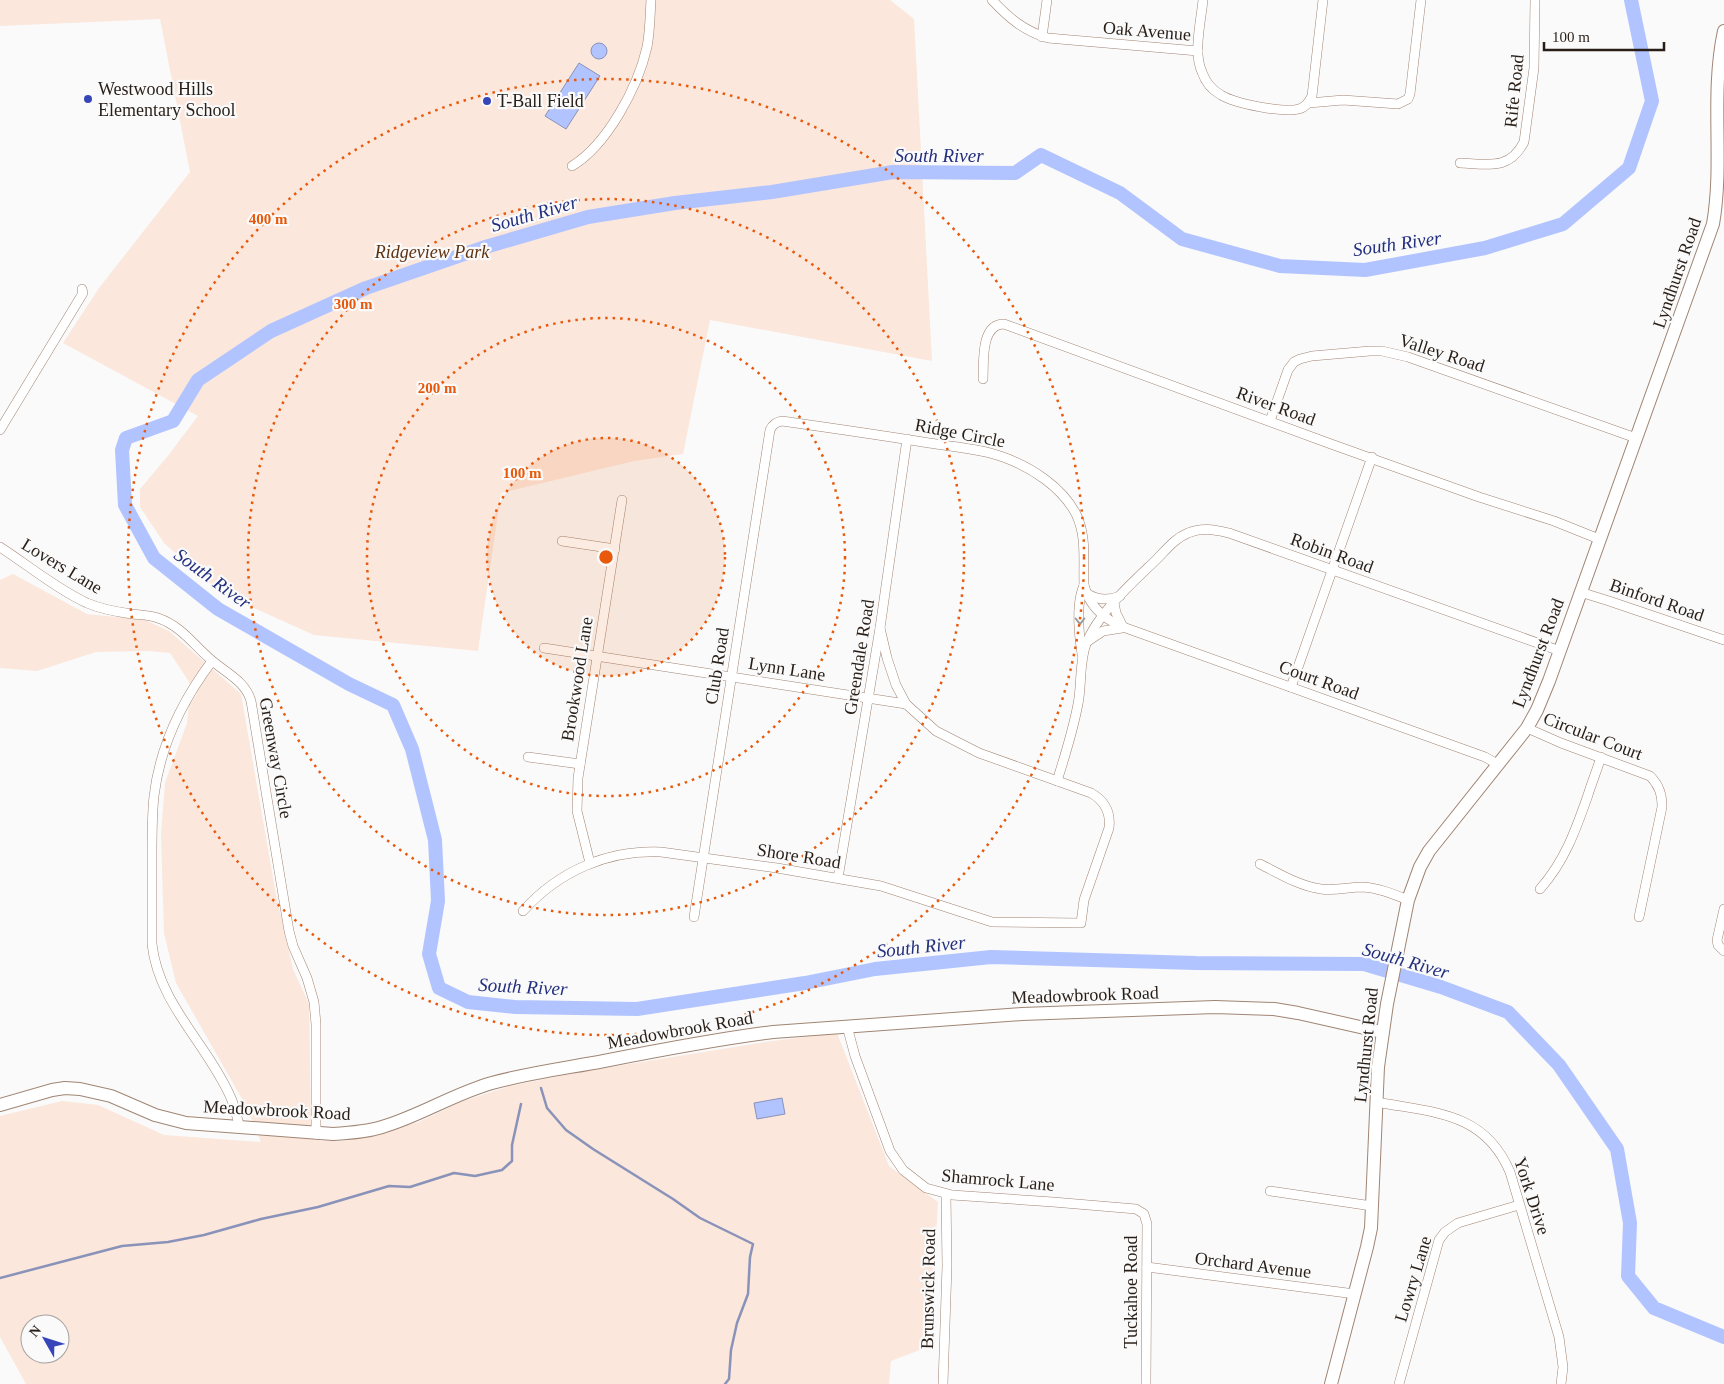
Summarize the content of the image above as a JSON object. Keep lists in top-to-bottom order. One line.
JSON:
{"streets":{"main road":["Lyndhurst Road","Meadowbrook Road"],"street":["Oak Avenue","Rife Road","Valley Road","River Road","Ridge Circle","Robin Road","Lovers Lane","Binford Road","Greendale Road","Club Road","Lynn Lane","Brookwood Lane","Court Road","Circular Court","Greenway Circle","Shore Road","Shamrock Lane","York Drive","Orchard Avenue","Lowry Lane","Brunswick Road","Tuckahoe Road"]},"crossings":[["Lyndhurst Road","Valley Road"],["Lyndhurst Road","River Road"],["Lyndhurst Road","Robin Road"],["Lyndhurst Road","Binford Road"],["Lyndhurst Road","Court Road"],["Lyndhurst Road","Circular Court"],["Lyndhurst Road","Meadowbrook Road"],["Lyndhurst Road","York Drive"],["Lyndhurst Road","Orchard Avenue"],["Valley Road","River Road"],["Ridge Circle","Robin Road"],["Ridge Circle","Greendale Road"],["Ridge Circle","Club Road"],["Ridge Circle","Court Road"],["Ridge Circle","Shore Road"],["Robin Road","Court Road"],["Lovers Lane","Greenway Circle"],["Greendale Road","Lynn Lane"],["Greendale Road","Shore Road"],["Club Road","Lynn Lane"],["Club Road","Shore Road"],["Lynn Lane","Brookwood Lane"],["Brookwood Lane","Shore Road"],["Greenway Circle","Meadowbrook Road"],["Meadowbrook Road","Shamrock Lane"],["Shamrock Lane","Brunswick Road"],["Shamrock Lane","Tuckahoe Road"],["York Drive","Lowry Lane"],["Orchard Avenue","Tuckahoe Road"]],"water":["South River"],"parks":["Ridgeview Park"],"places":["Westwood Hills Elementary School","T-Ball Field"],"scale_bar":"100 m","north":"top left","rings":["400 m","300 m","200 m","100 m"]}
